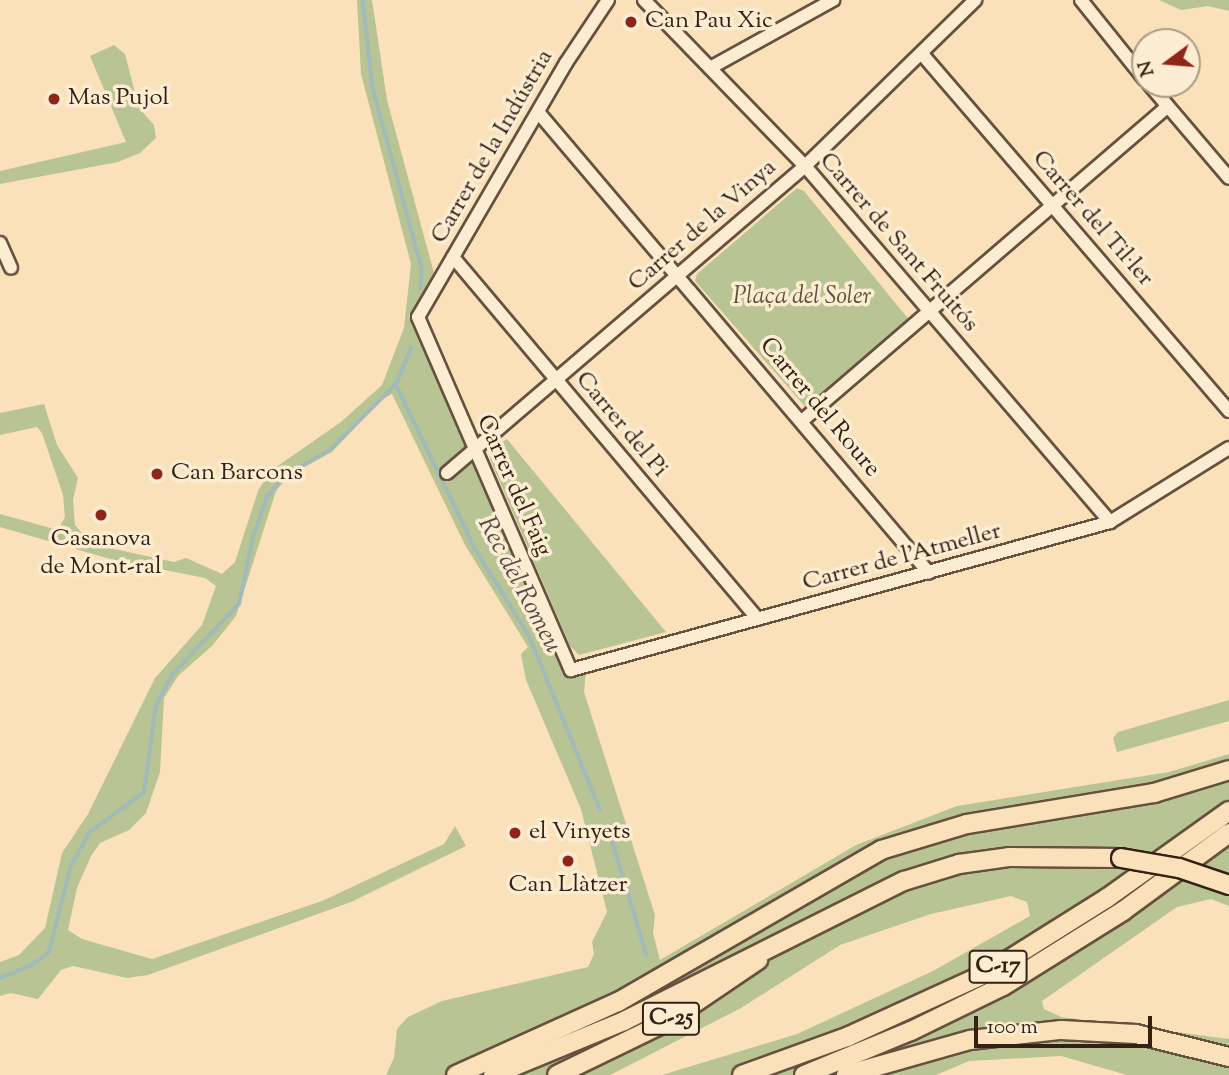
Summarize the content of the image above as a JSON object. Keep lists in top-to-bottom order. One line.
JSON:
{"streets":{"highway":["C-17","C-25"],"street":["Carrer de la Indústria","Carrer del Til·ler","Carrer de la Vinya","Carrer de Sant Fruitós","Carrer del Roure","Carrer del Pi","Carrer del Faig","Carrer de l'Atmeller"]},"crossings":[["Carrer de la Indústria","Carrer del Roure"],["Carrer de la Indústria","Carrer del Pi"],["Carrer de la Indústria","Carrer del Faig"],["Carrer del Til·ler","Carrer de la Vinya"],["Carrer de la Vinya","Carrer de Sant Fruitós"],["Carrer de la Vinya","Carrer del Roure"],["Carrer de la Vinya","Carrer del Pi"],["Carrer de la Vinya","Carrer del Faig"],["Carrer de Sant Fruitós","Carrer de l'Atmeller"],["Carrer del Roure","Carrer de l'Atmeller"],["Carrer del Pi","Carrer de l'Atmeller"],["Carrer del Faig","Carrer de l'Atmeller"]],"water":["Rec del Romeu"],"parks":["Plaça del Soler"],"places":["Can Pau Xic","Mas Pujol","Can Barcons","Casanova de Mont-ral","el Vinyets","Can Llàtzer"],"scale_bar":"100 m","north":"left"}
